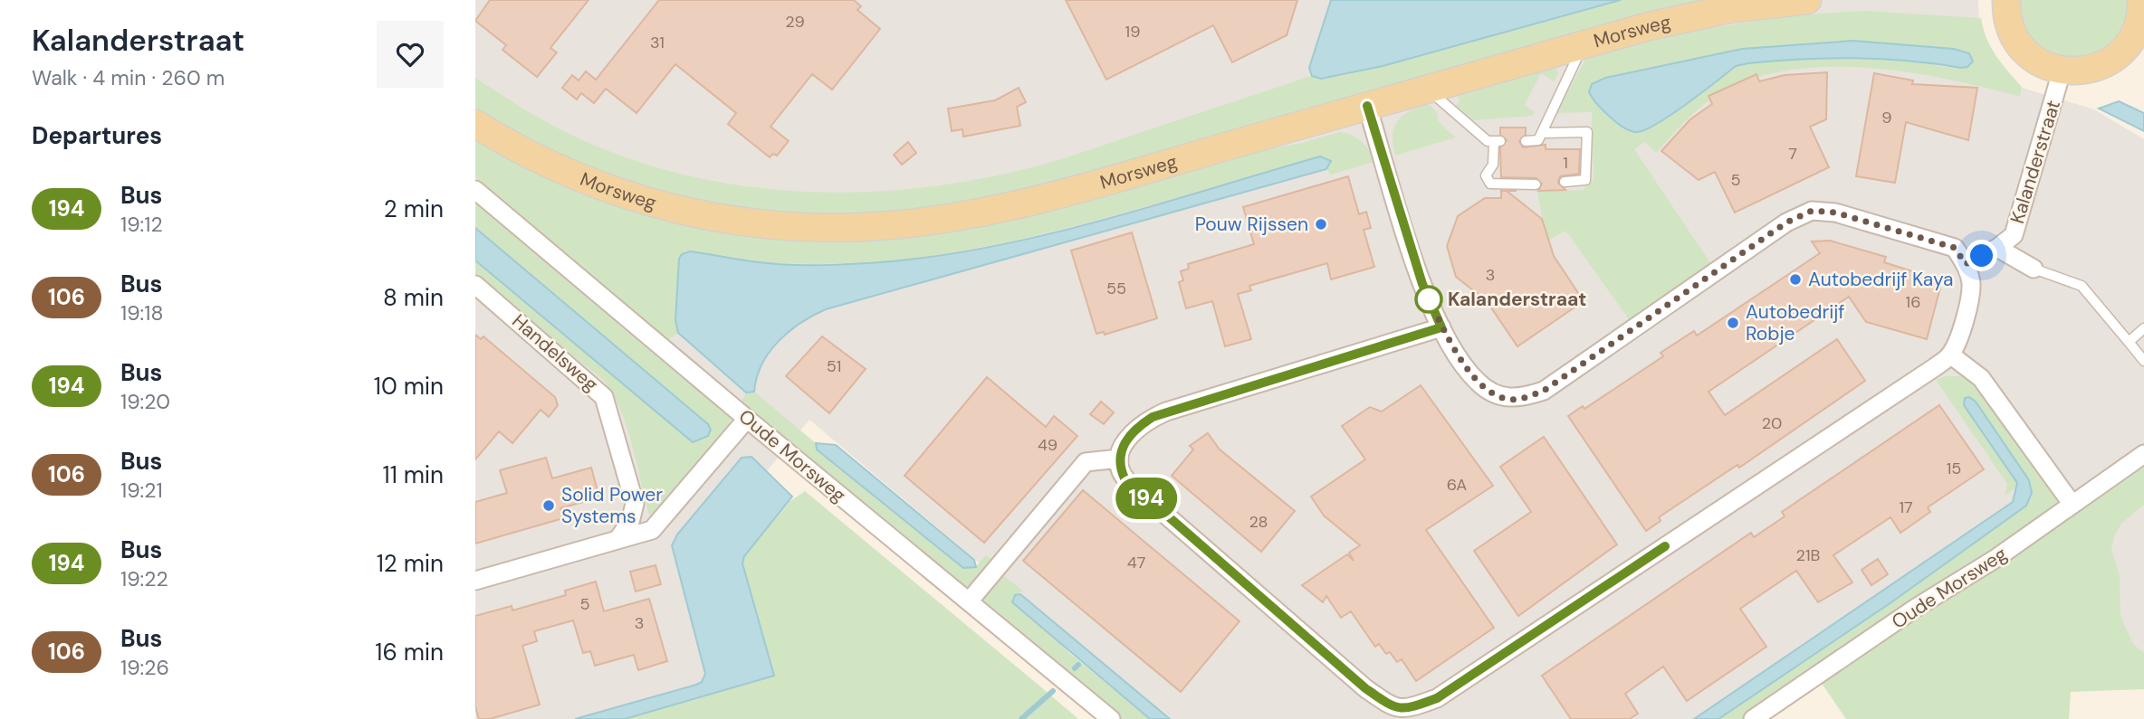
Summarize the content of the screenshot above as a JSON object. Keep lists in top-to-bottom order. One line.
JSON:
{"streets":{"main road":["Morsweg"],"street":["Kalanderstraat","Handelsweg","Oude Morsweg"]},"places":["Pouw Rijssen","Autobedrijf Kaya","Kalanderstraat","Autobedrijf Robje","Solid Power Systems"],"lines":["bus line 194"],"house_numbers":["29","19","31","9","7","1","5","3","55","16","51","20","49","15","6A","17","28","21B","47","5","3"],"page":{"heading":[["Kalanderstraat","Walk · 4 min · 260 m"],"Departures"],"on_map":"194","list":[{"mark":"194","name":"Bus","note":"19:12","value":"2 min"},{"mark":"106","name":"Bus","note":"19:18","value":"8 min"},{"mark":"194","name":"Bus","note":"19:20","value":"10 min"},{"mark":"106","name":"Bus","note":"19:21","value":"11 min"},{"mark":"194","name":"Bus","note":"19:22","value":"12 min"},{"mark":"106","name":"Bus","note":"19:26","value":"16 min"}]}}
